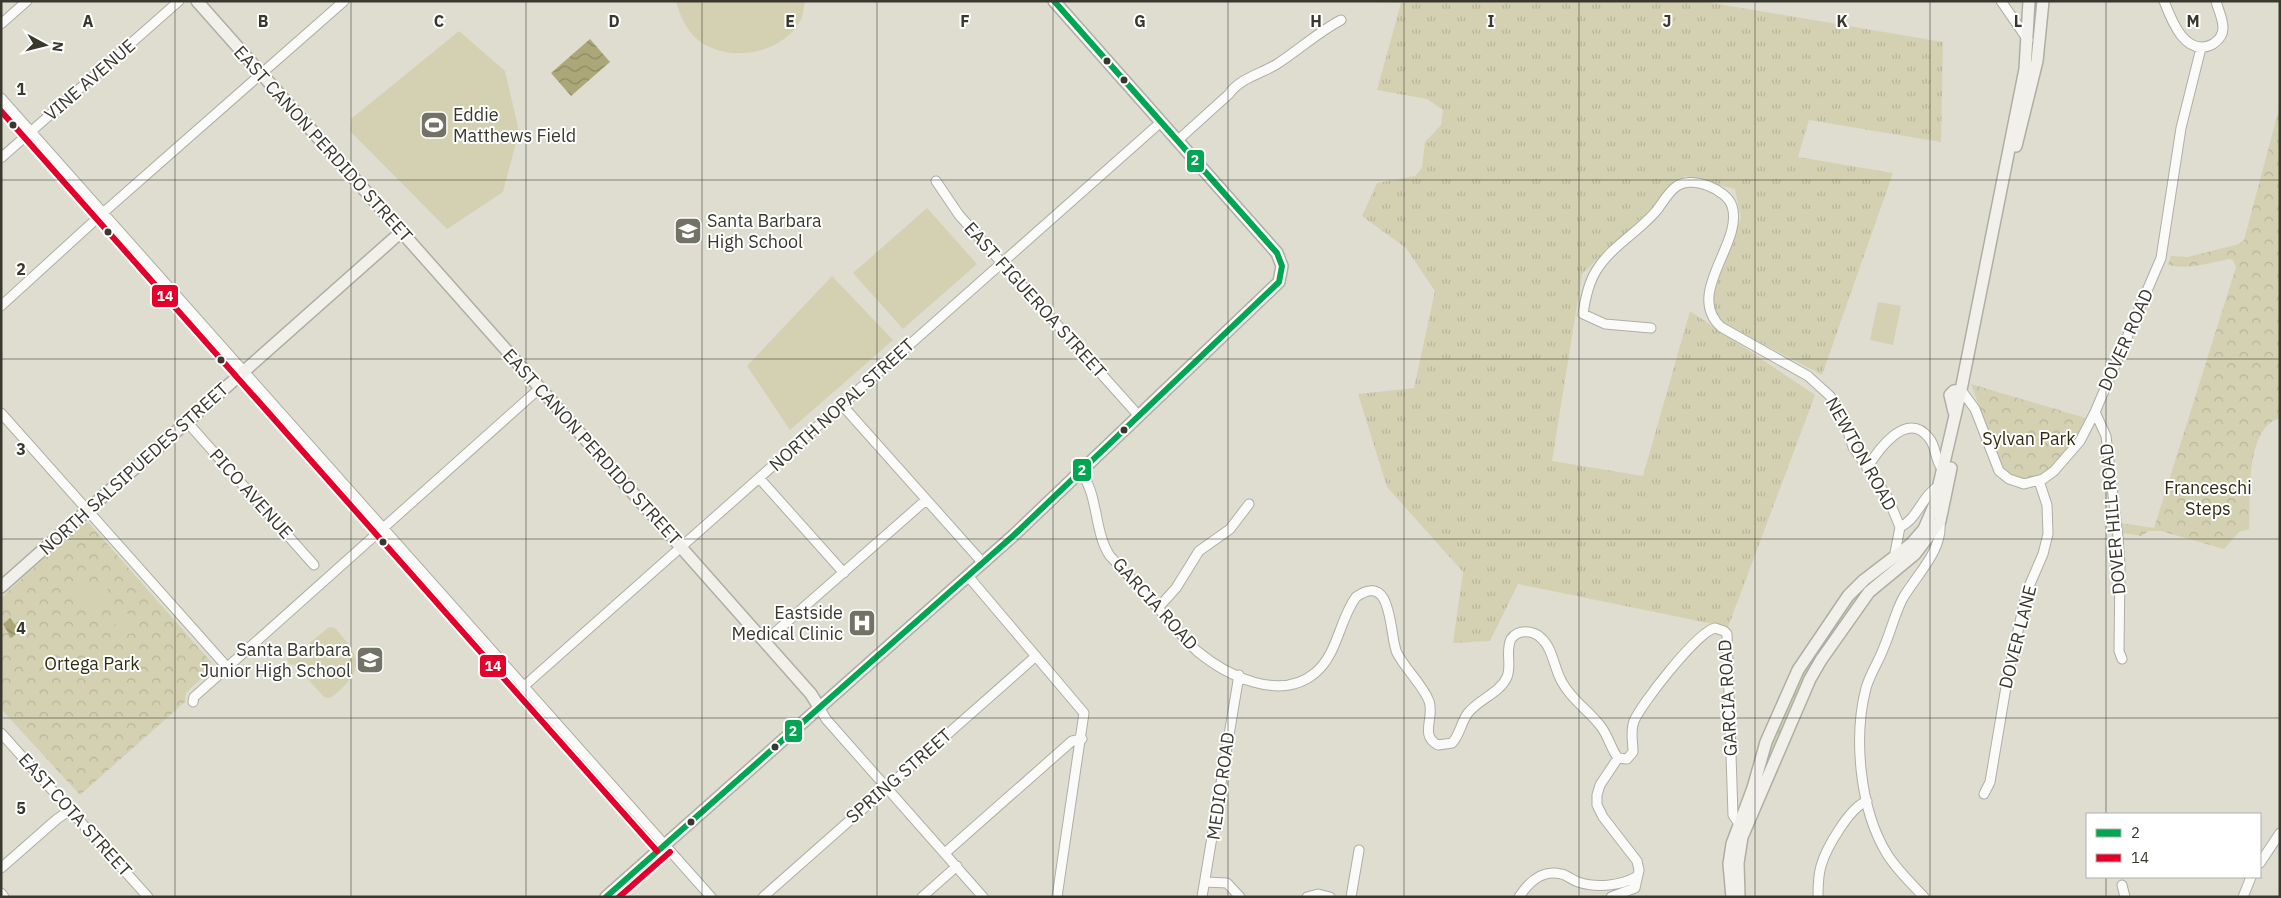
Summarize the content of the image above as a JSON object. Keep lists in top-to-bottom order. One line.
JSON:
{"streets":{"street":["VINE AVENUE","EAST CANON PERDIDO STREET","EAST FIGUEROA STREET","DOVER ROAD","NORTH NOPAL STREET","NEWTON ROAD","NORTH SALSIPUEDES STREET","PICO AVENUE","DOVER HILL ROAD","GARCIA ROAD","DOVER LANE","SPRING STREET","MEDIO ROAD","EAST COTA STREET"]},"crossings":[["EAST CANON PERDIDO STREET","NORTH NOPAL STREET"],["EAST CANON PERDIDO STREET","NORTH SALSIPUEDES STREET"],["EAST CANON PERDIDO STREET","SPRING STREET"],["EAST FIGUEROA STREET","NORTH NOPAL STREET"],["DOVER ROAD","DOVER HILL ROAD"],["DOVER ROAD","DOVER LANE"],["NORTH SALSIPUEDES STREET","PICO AVENUE"],["GARCIA ROAD","MEDIO ROAD"]],"parks":["Sylvan Park","Franceschi Steps","Ortega Park"],"places":{"sports":["Eddie Matthews Field"],"school or university":["Santa Barbara High School","Santa Barbara Junior High School"],"hospital":["Eastside Medical Clinic"]},"lines":["transit line 2","transit line 14"],"legend":["2","14"],"north":"right","grid":{"columns":["A","B","C","D","E","F","G","H","I","J","K","L","M"],"rows":["1","2","3","4","5"]}}
